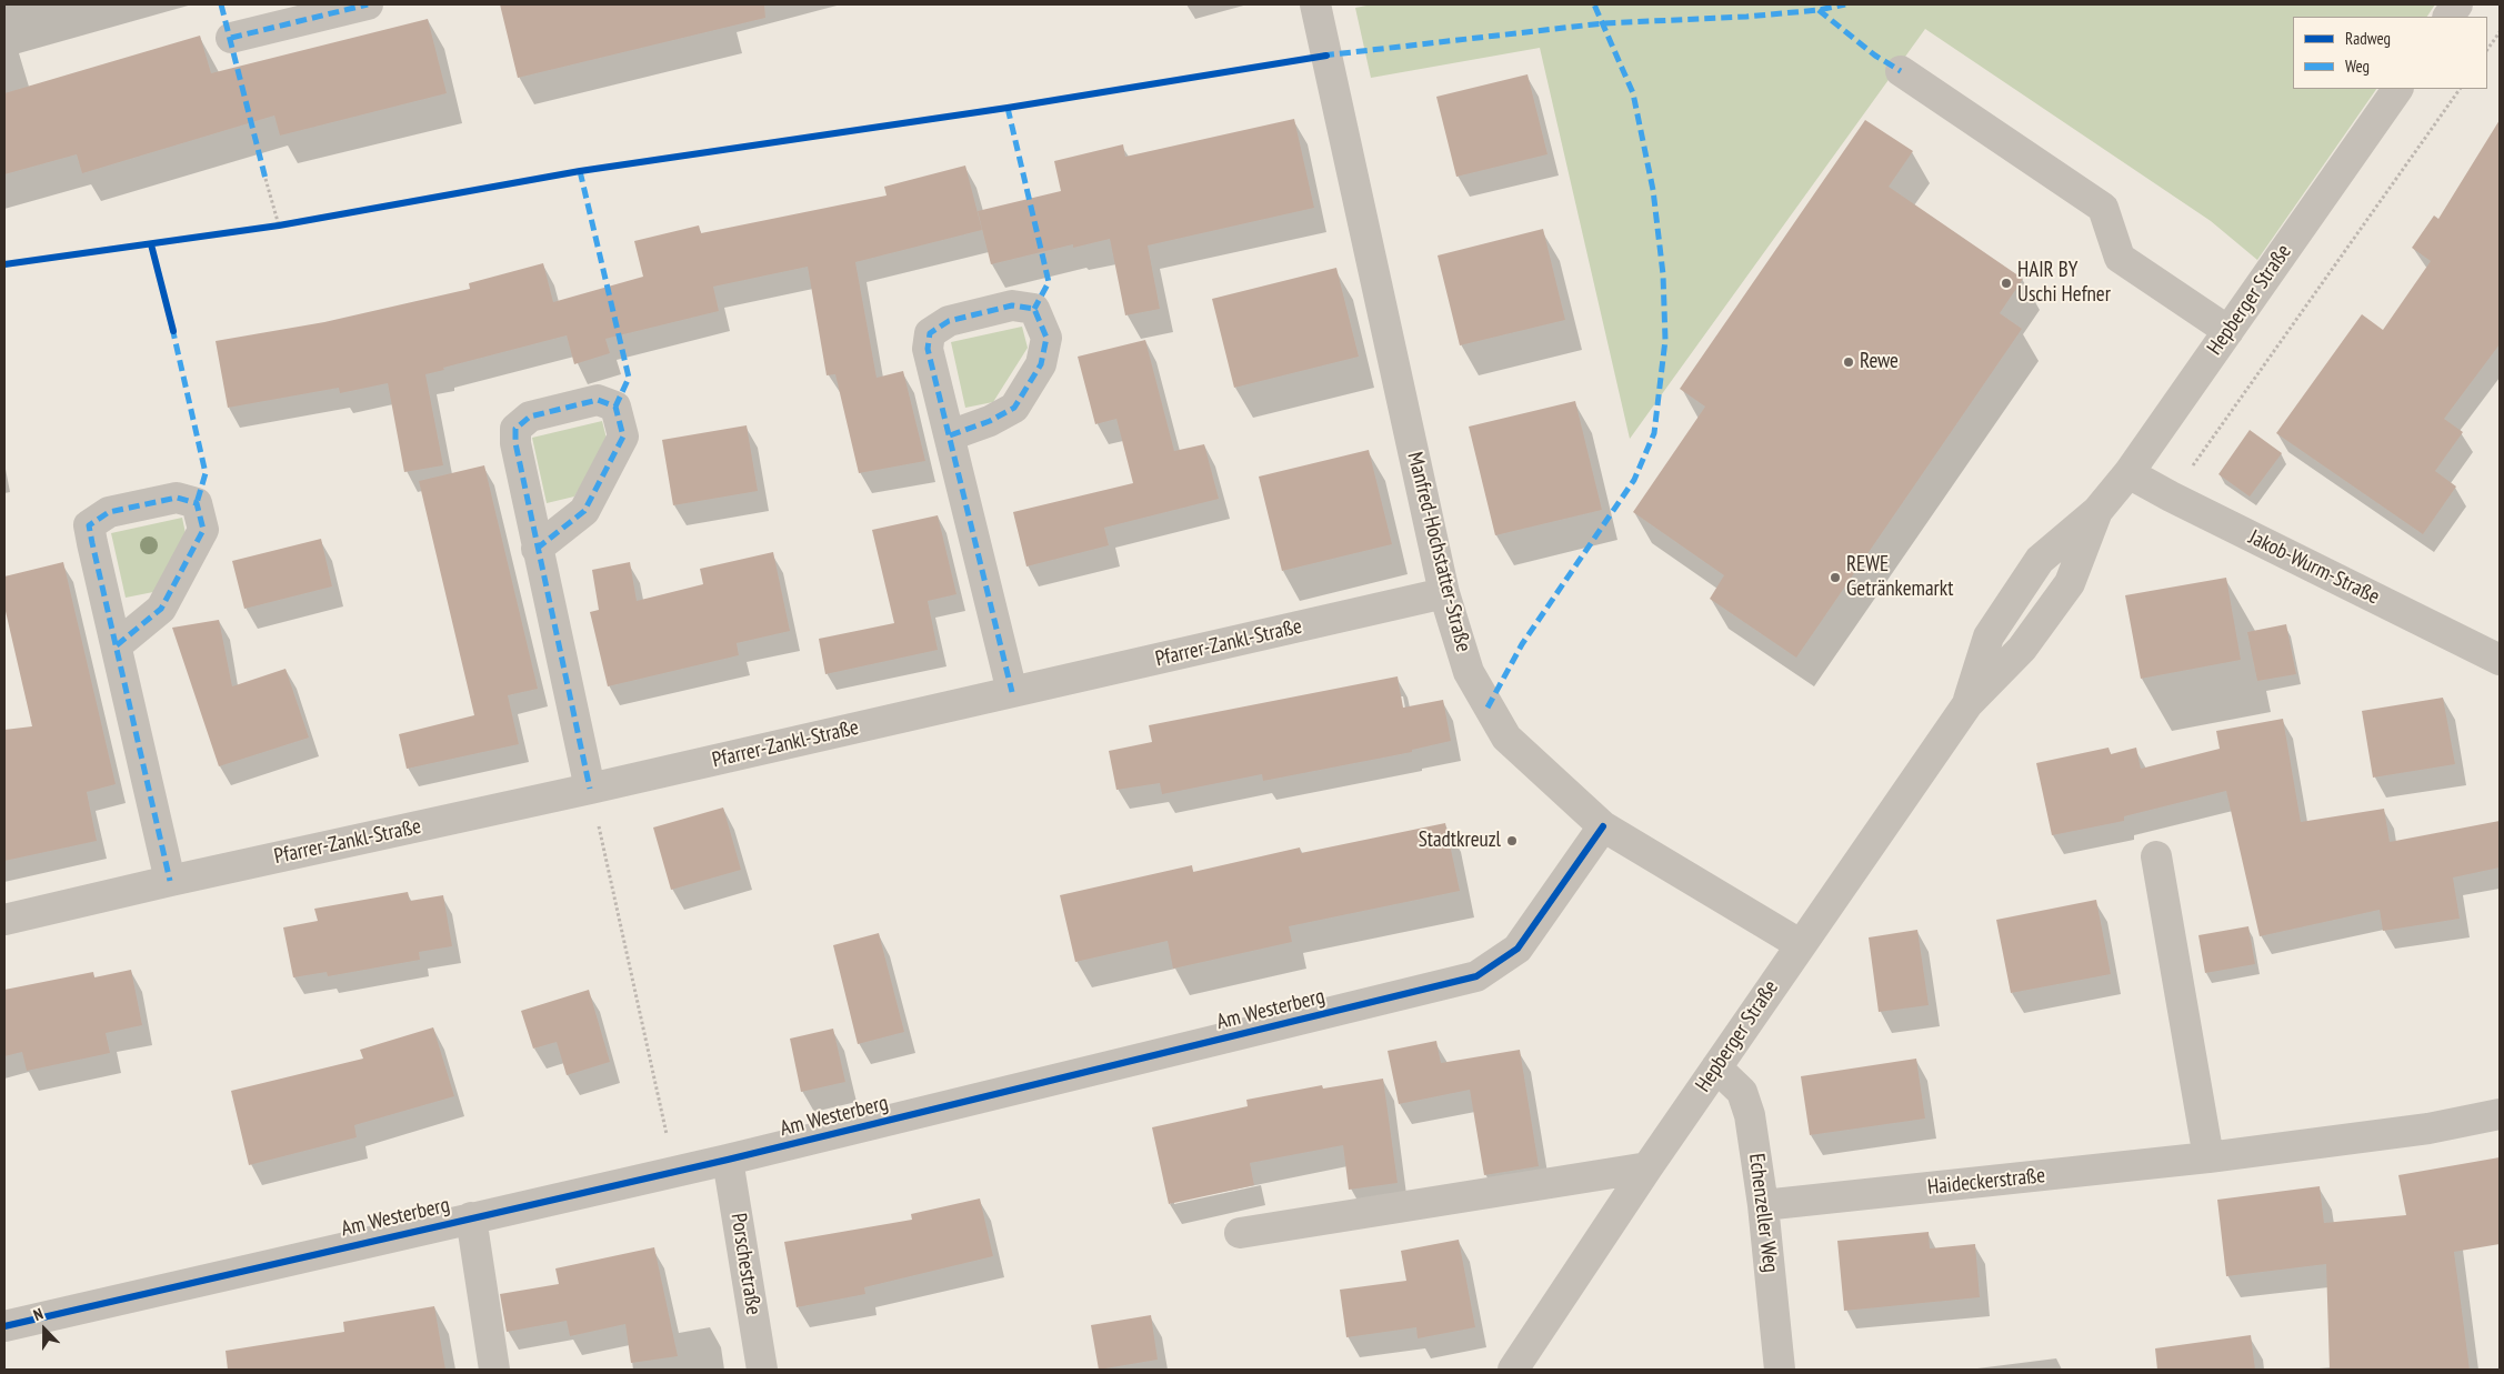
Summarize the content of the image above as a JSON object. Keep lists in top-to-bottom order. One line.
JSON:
{"streets":{"street":["Hepberger Straße","Manfred-Hochstatter-Straße","Jakob-Wurm-Straße","Pfarrer-Zankl-Straße","Am Westerberg","Haideckerstraße","Echenzeller Weg","Porschestraße"]},"crossings":[["Hepberger Straße","Manfred-Hochstatter-Straße"],["Hepberger Straße","Jakob-Wurm-Straße"],["Hepberger Straße","Echenzeller Weg"],["Manfred-Hochstatter-Straße","Pfarrer-Zankl-Straße"],["Manfred-Hochstatter-Straße","Am Westerberg"],["Am Westerberg","Porschestraße"],["Haideckerstraße","Echenzeller Weg"]],"places":["HAIR BY Uschi Hefner","Rewe","REWE Getränkemarkt","Stadtkreuzl"],"legend":["Radweg","Weg"],"north":"top"}
